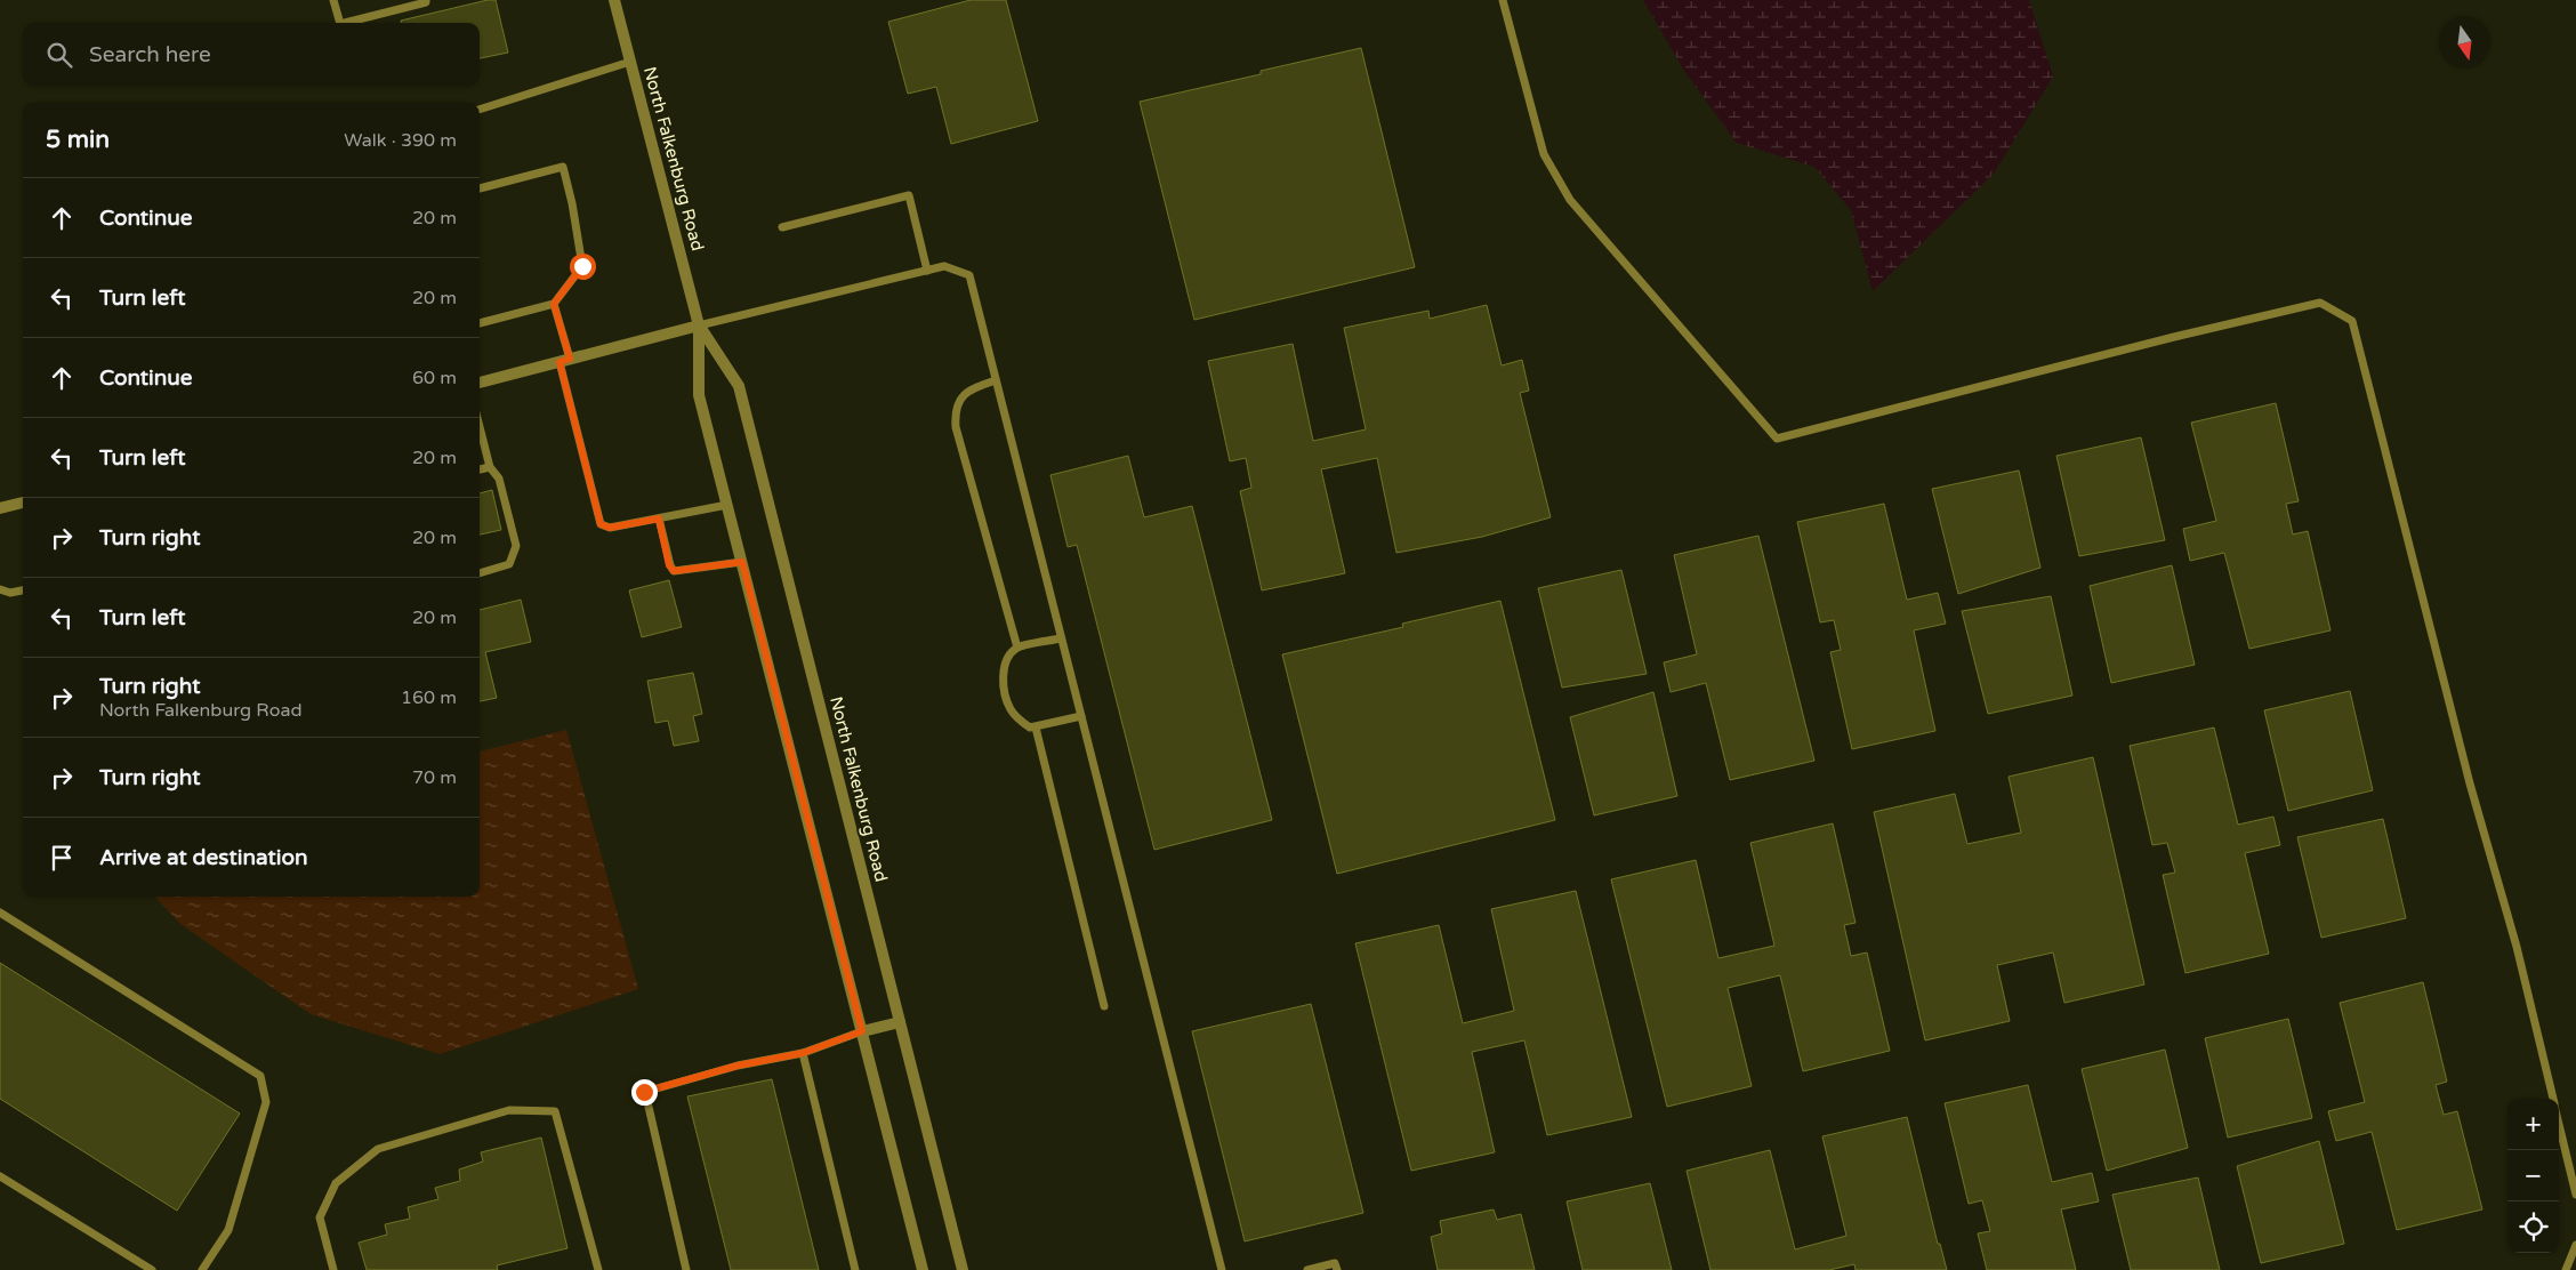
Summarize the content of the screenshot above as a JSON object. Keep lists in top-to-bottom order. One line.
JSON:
{"streets":{"street":["North Falkenburg Road"]},"north":"bottom","page":{"search":"Search here","heading":["5 min","Walk · 390 m"],"list":[["Continue","20 m"],["Turn left","20 m"],["Continue","60 m"],["Turn left","20 m"],["Turn right","20 m"],["Turn left","20 m"],["Turn right","North Falkenburg Road","160 m"],["Turn right","70 m"],"Arrive at destination"],"map_buttons":["+","−"]}}
